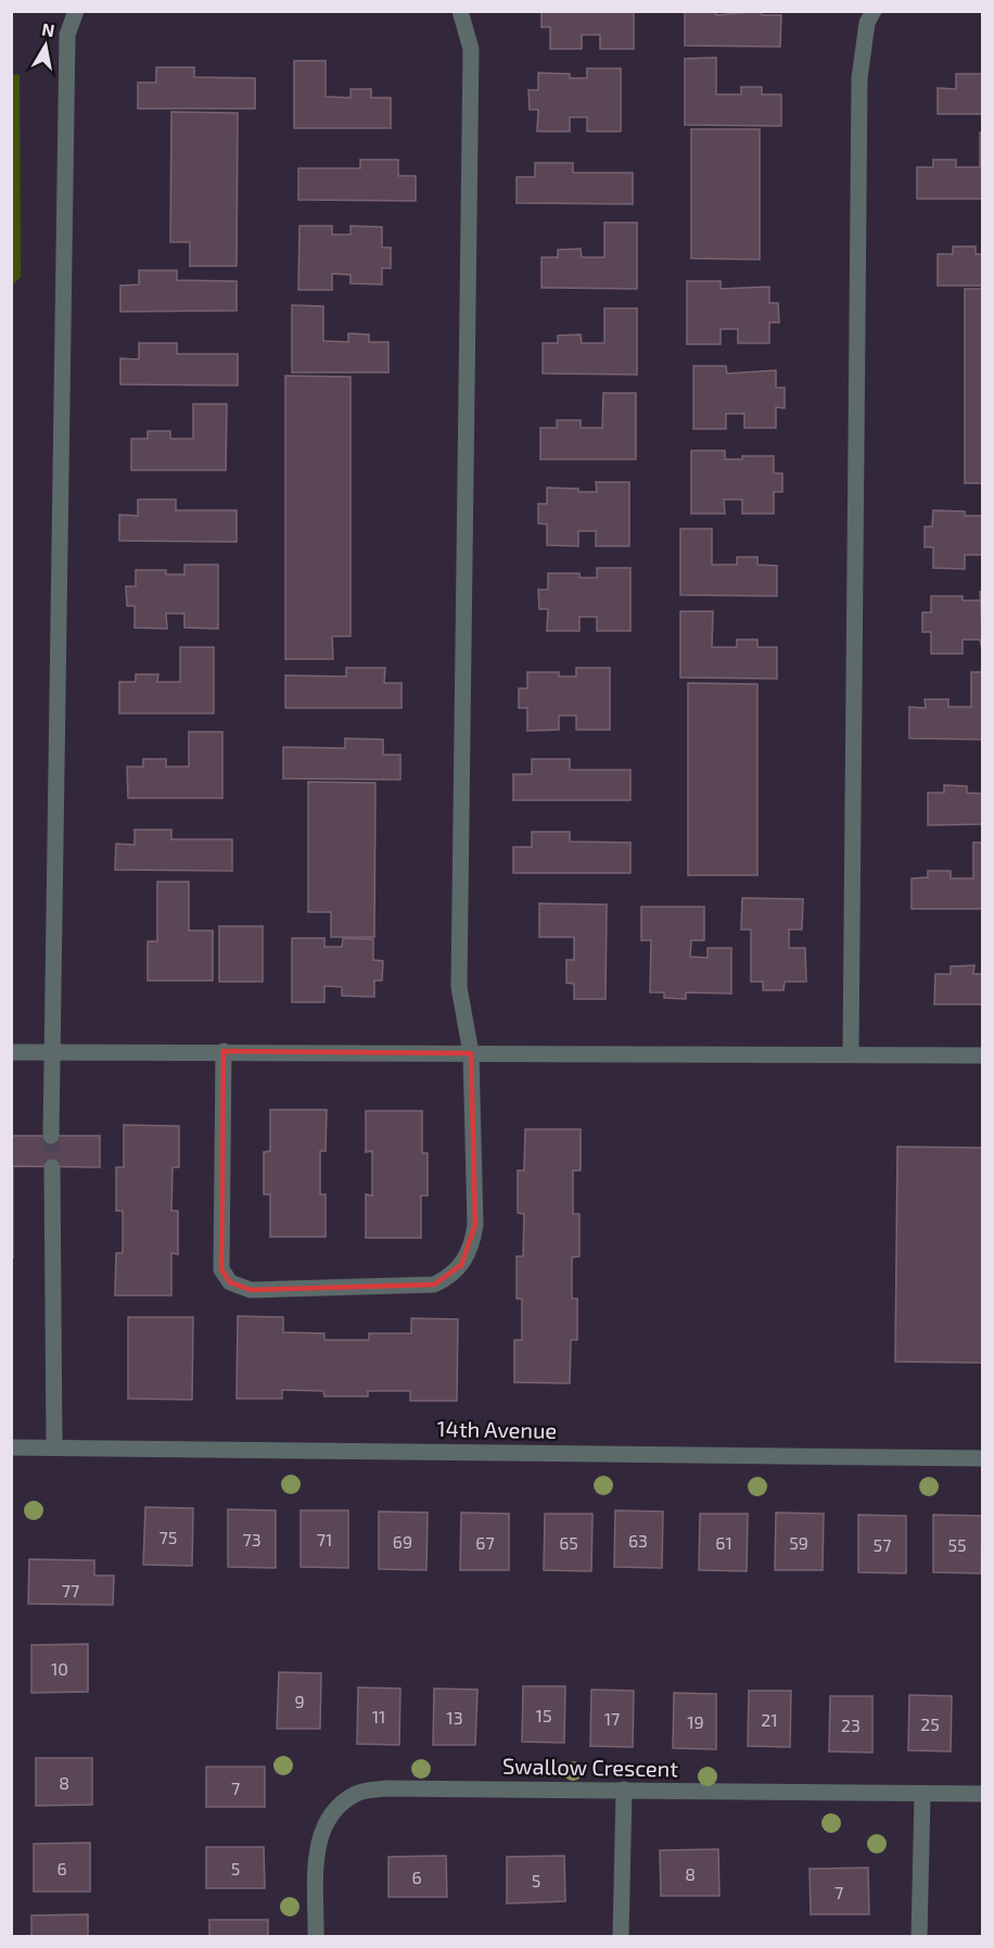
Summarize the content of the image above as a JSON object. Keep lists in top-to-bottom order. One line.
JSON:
{"streets":{"street":["14th Avenue","Swallow Crescent"]},"house_numbers":["75","73","71","63","69","67","65","61","59","57","55","77","10","9","15","11","13","17","21","19","25","23","8","7","6","5","8","6","5","7"],"north":"top"}
